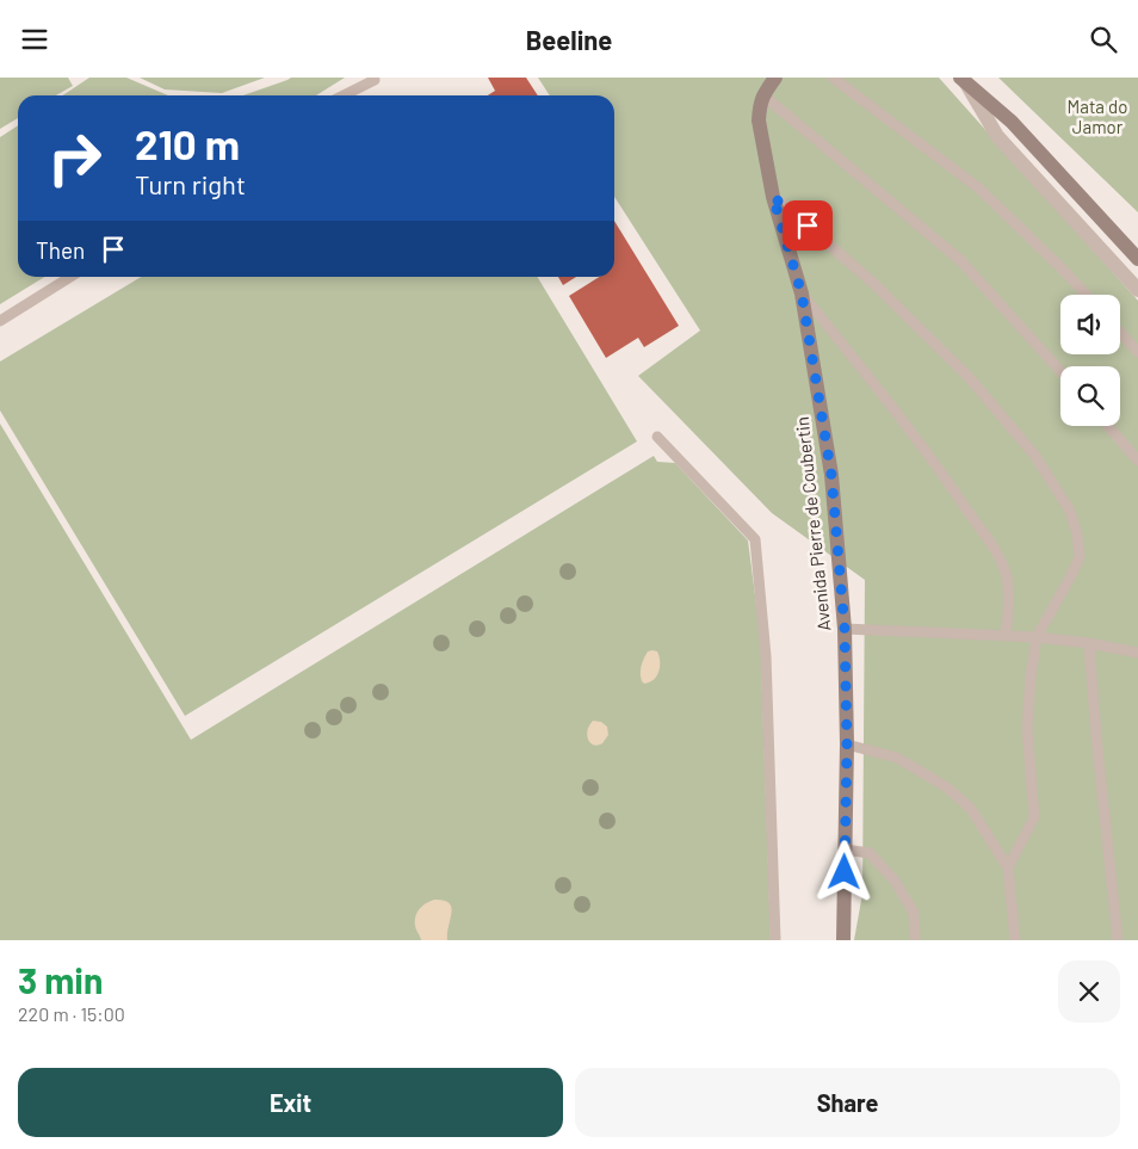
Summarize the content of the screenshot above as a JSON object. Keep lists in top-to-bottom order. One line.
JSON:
{"streets":{"street":["Avenida Pierre de Coubertin"]},"parks":["Mata do Jamor"],"page":{"header":"Beeline","turn":["210 m","Turn right"],"then":"Then","heading":["3 min","220 m · 15:00"],"buttons":["Exit","Share"]}}
